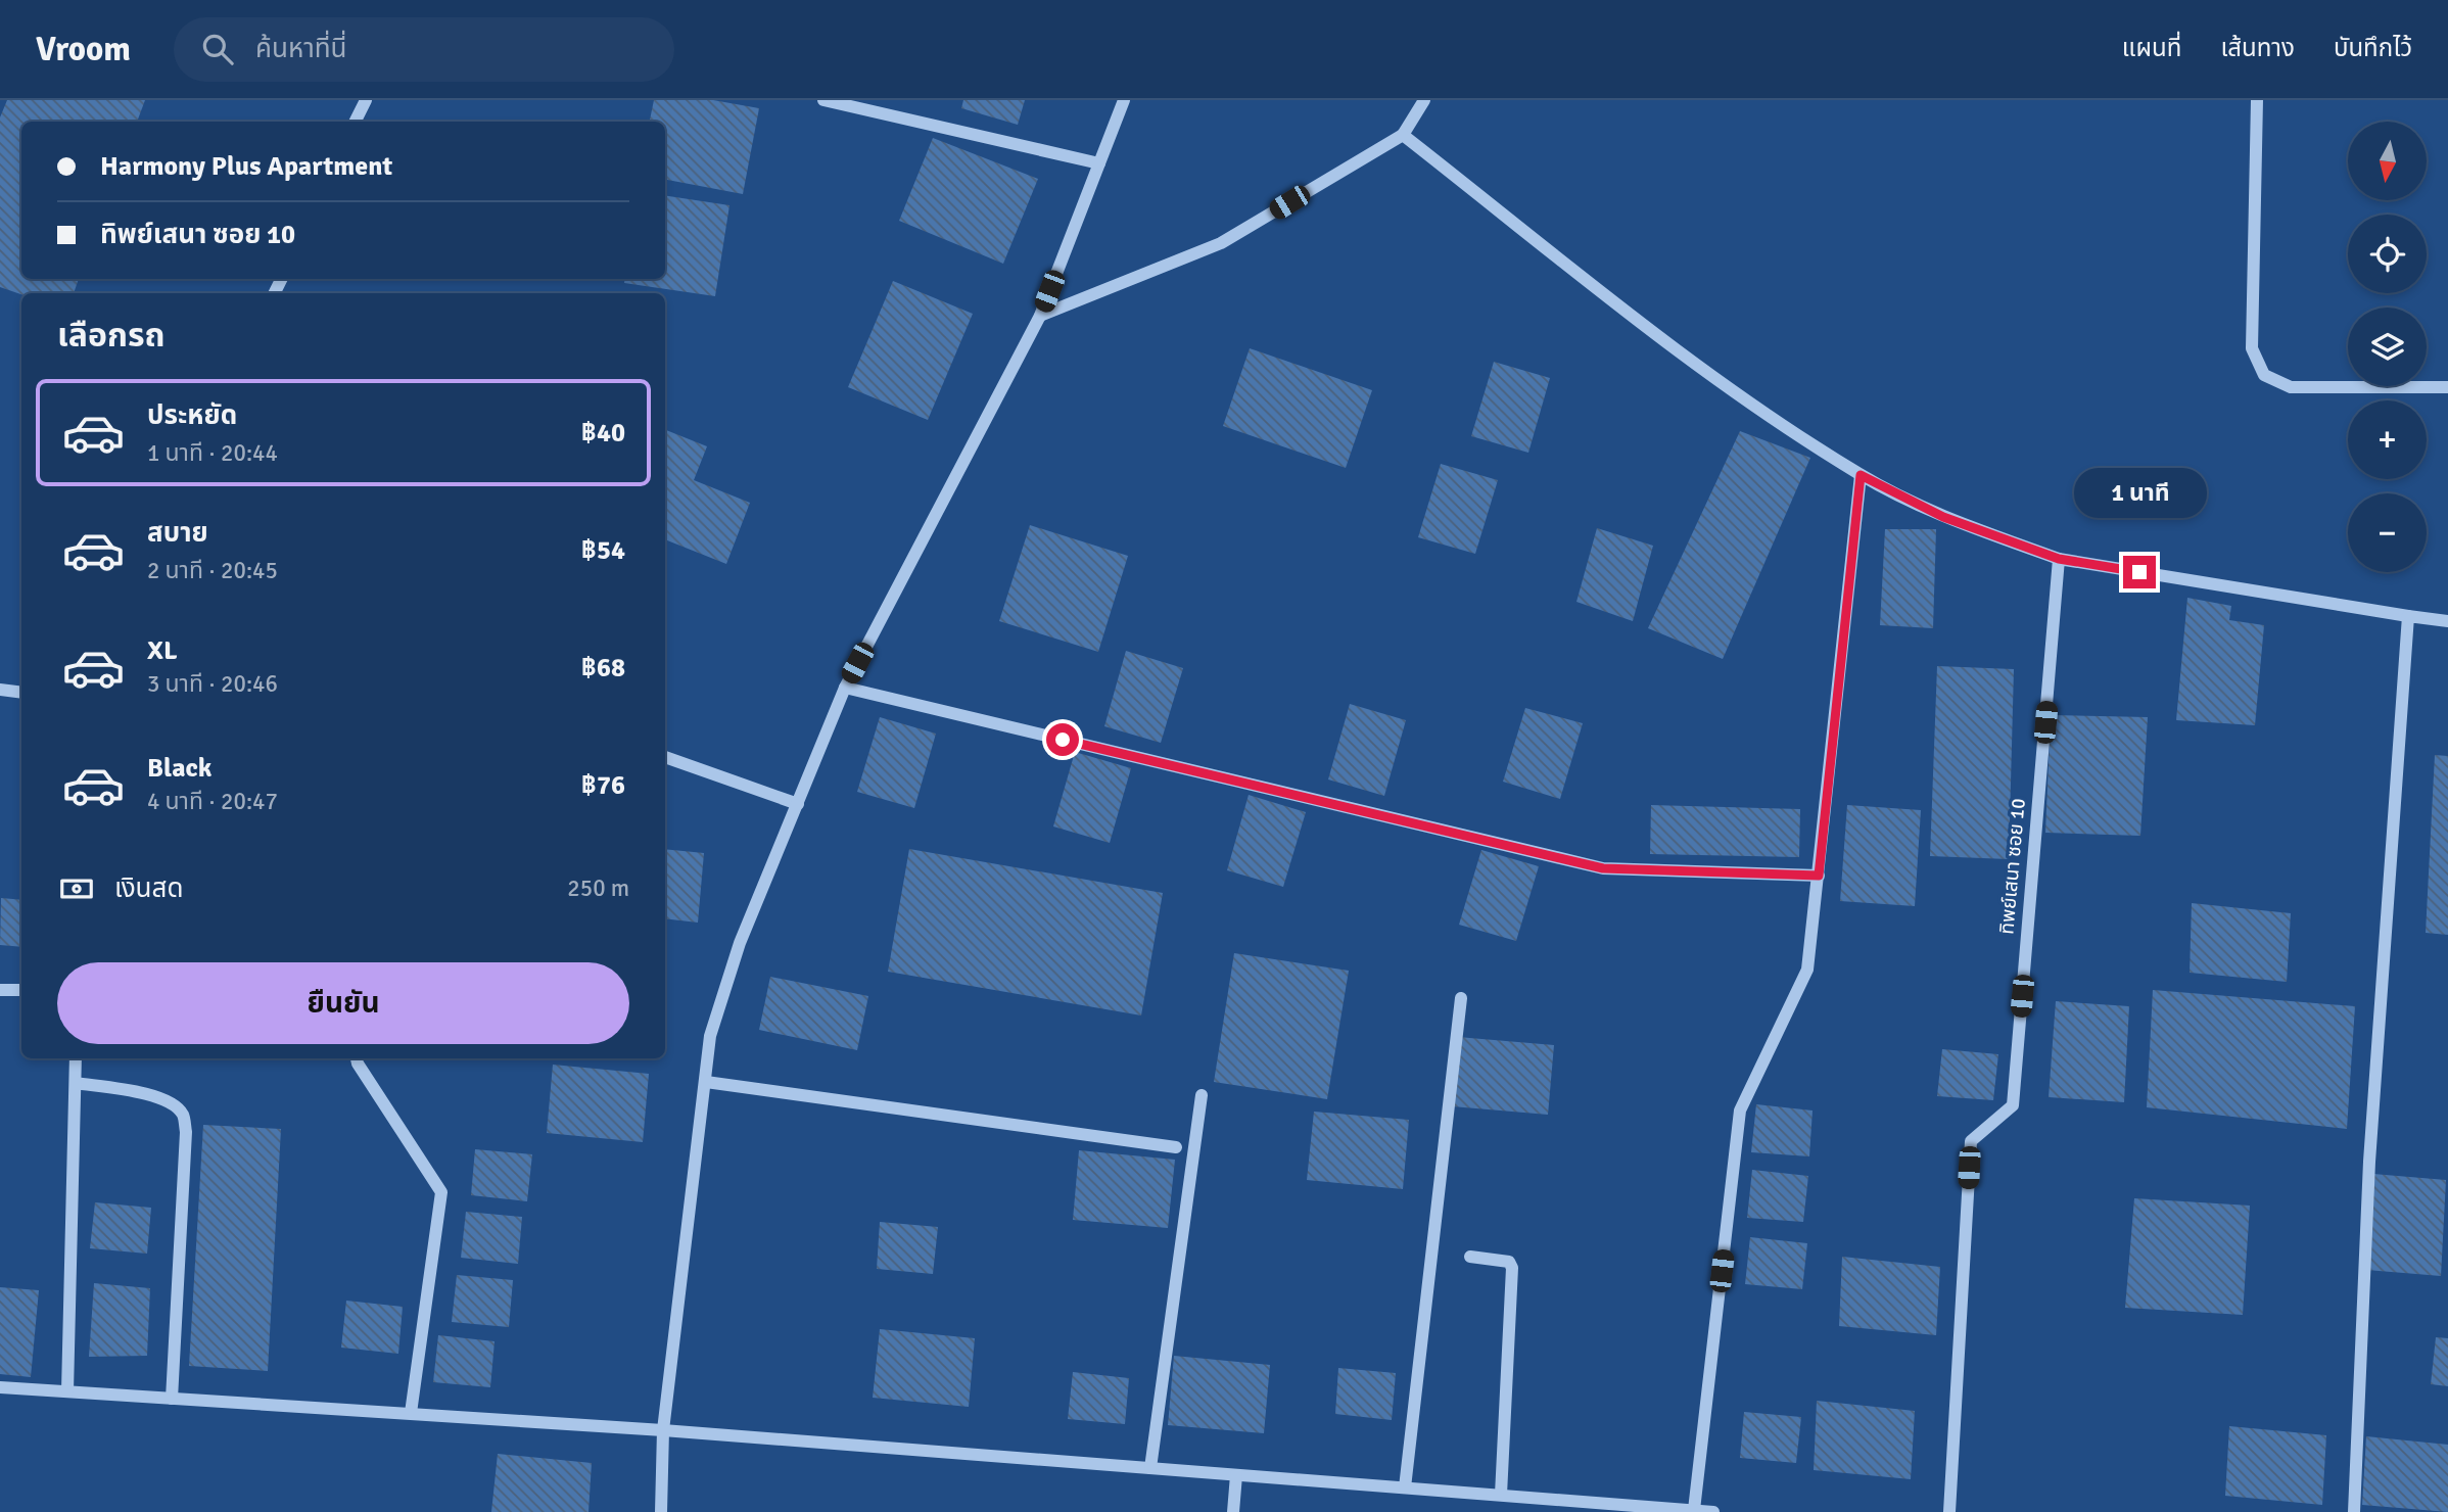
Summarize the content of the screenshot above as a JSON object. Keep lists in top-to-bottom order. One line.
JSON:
{"streets":{"street":["ทิพย์เสนา ซอย 10"]},"north":"bottom","page":{"header":"Vroom","search":"ค้นหาที่นี่","nav":["แผนที่","เส้นทาง","บันทึกไว้"],"map_buttons":["+","−"],"banner":["Harmony Plus Apartment","ทิพย์เสนา ซอย 10"],"heading":"เลือกรถ","list":[{"name":"ประหยัด","note":"1 นาที · 20:44","value":"฿40"},{"name":"สบาย","note":"2 นาที · 20:45","value":"฿54"},{"name":"XL","note":"3 นาที · 20:46","value":"฿68"},{"name":"Black","note":"4 นาที · 20:47","value":"฿76"}],"bubble":"1 นาที","pay":["เงินสด","250 m"],"buttons":"ยืนยัน"}}
